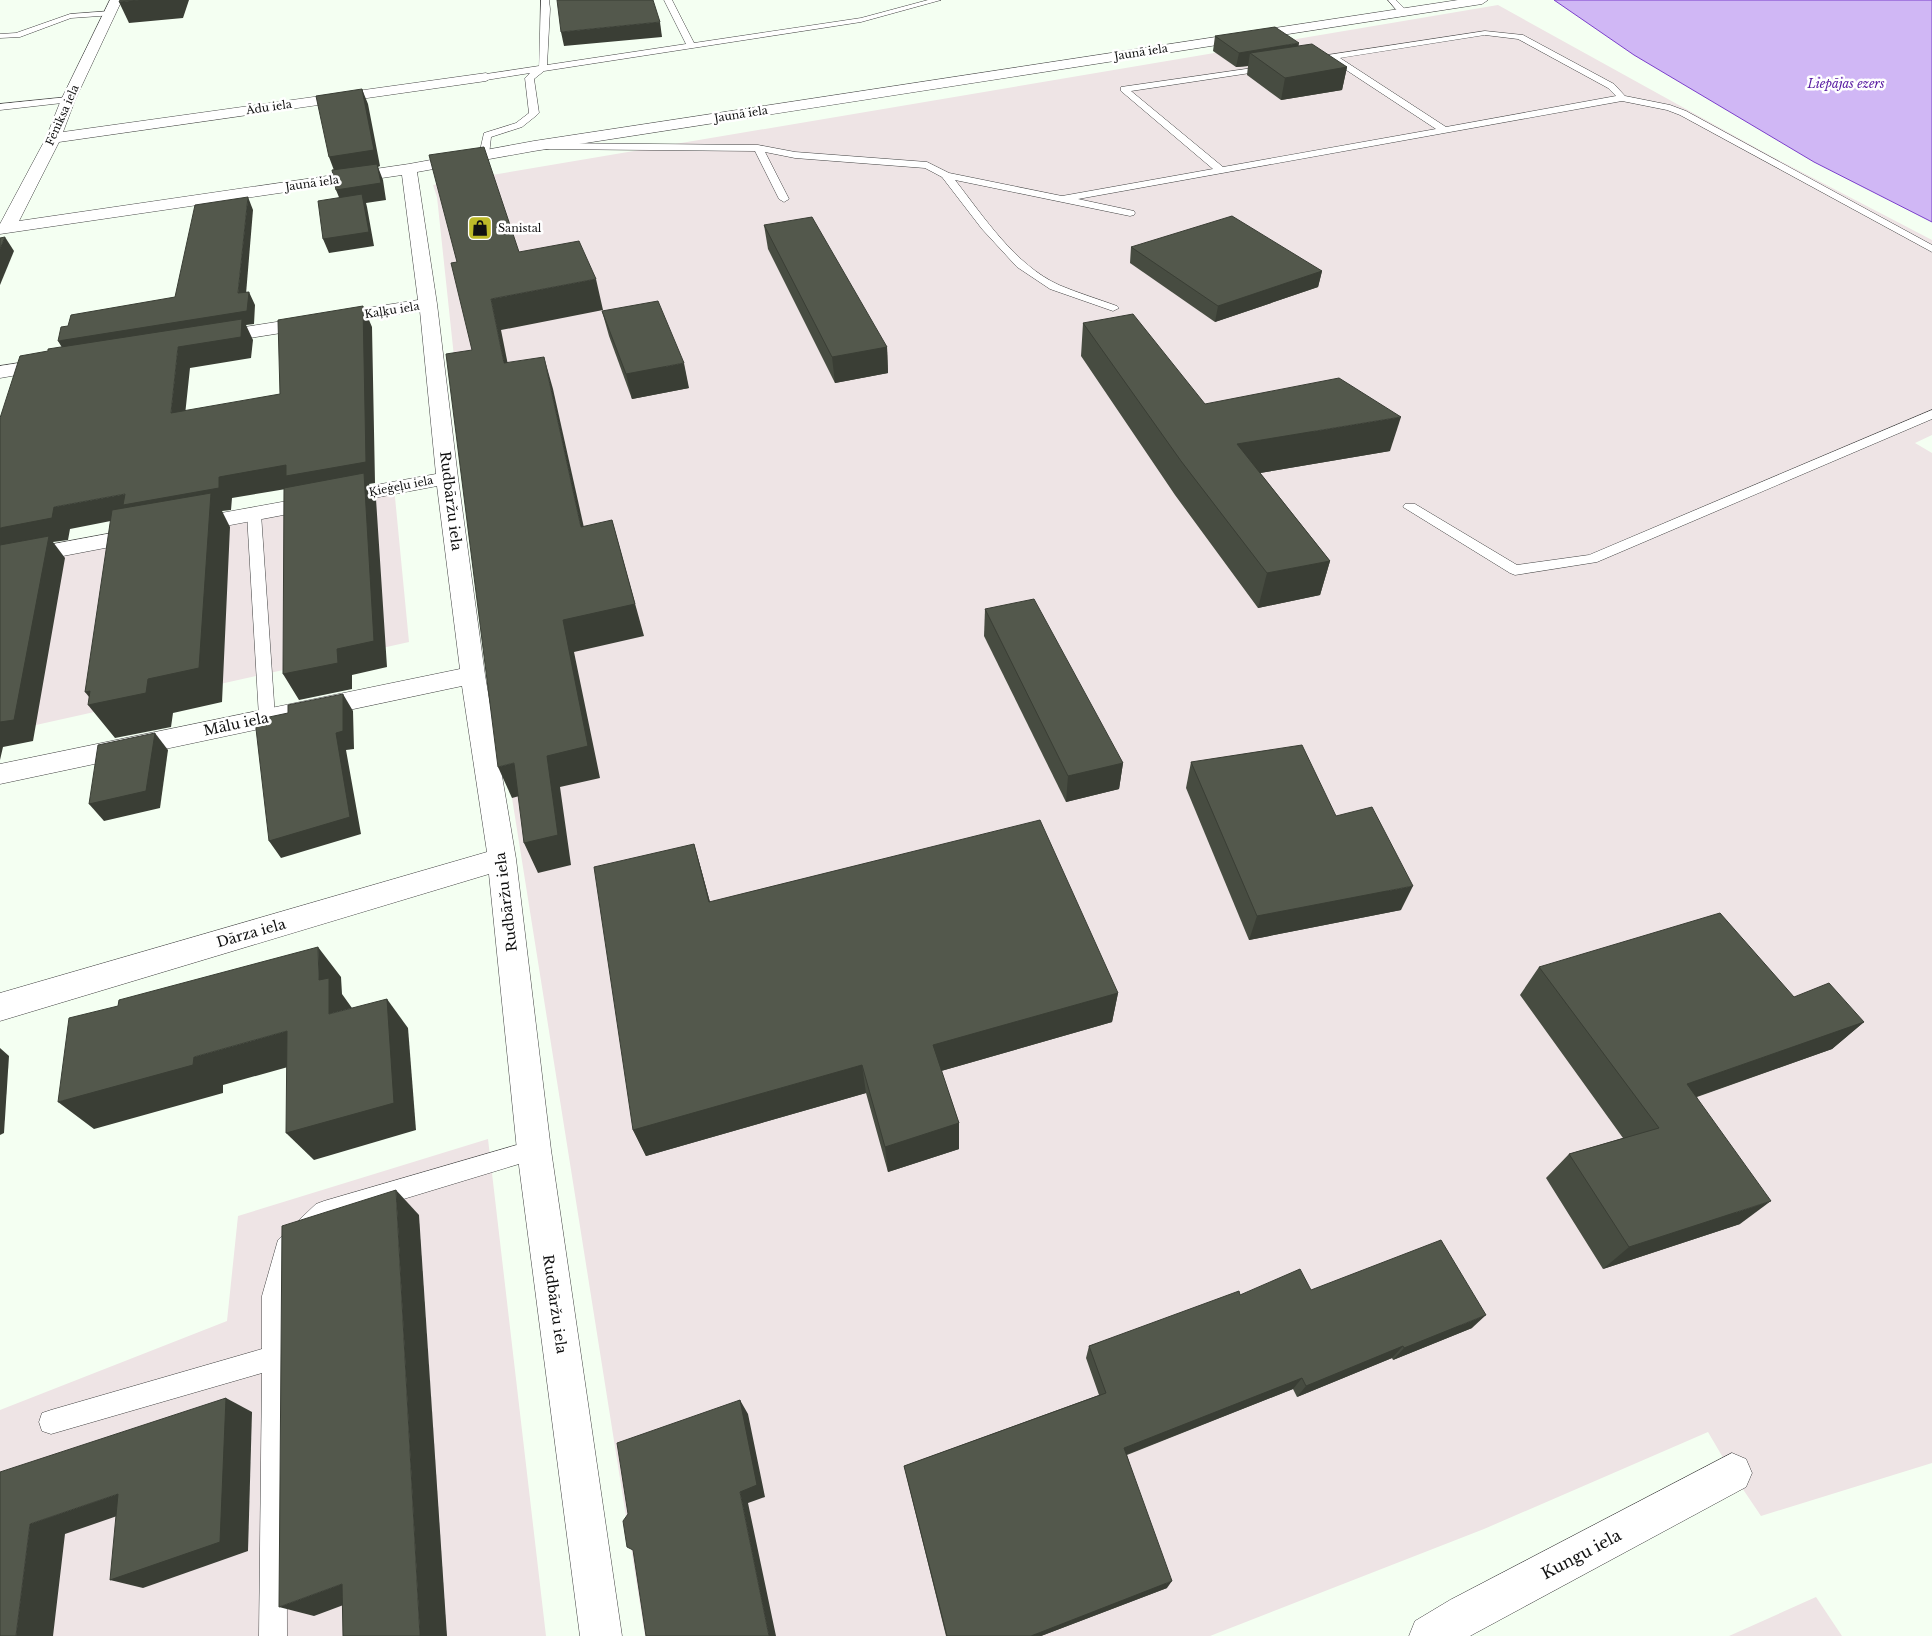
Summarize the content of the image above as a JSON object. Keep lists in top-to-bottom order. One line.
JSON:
{"streets":{"street":["Jaunā iela","Ādu iela","Fēniksa iela","Kaļķu iela","Ķieģeļu iela","Rudbāržu iela","Mālu iela","Dārza iela","Kungu iela"]},"crossings":[["Jaunā iela","Fēniksa iela"],["Jaunā iela","Rudbāržu iela"],["Ādu iela","Fēniksa iela"],["Kaļķu iela","Rudbāržu iela"],["Ķieģeļu iela","Rudbāržu iela"],["Rudbāržu iela","Mālu iela"],["Rudbāržu iela","Dārza iela"]],"water":["Liepājas ezers"],"places":{"shop":["Sanistal"]}}
